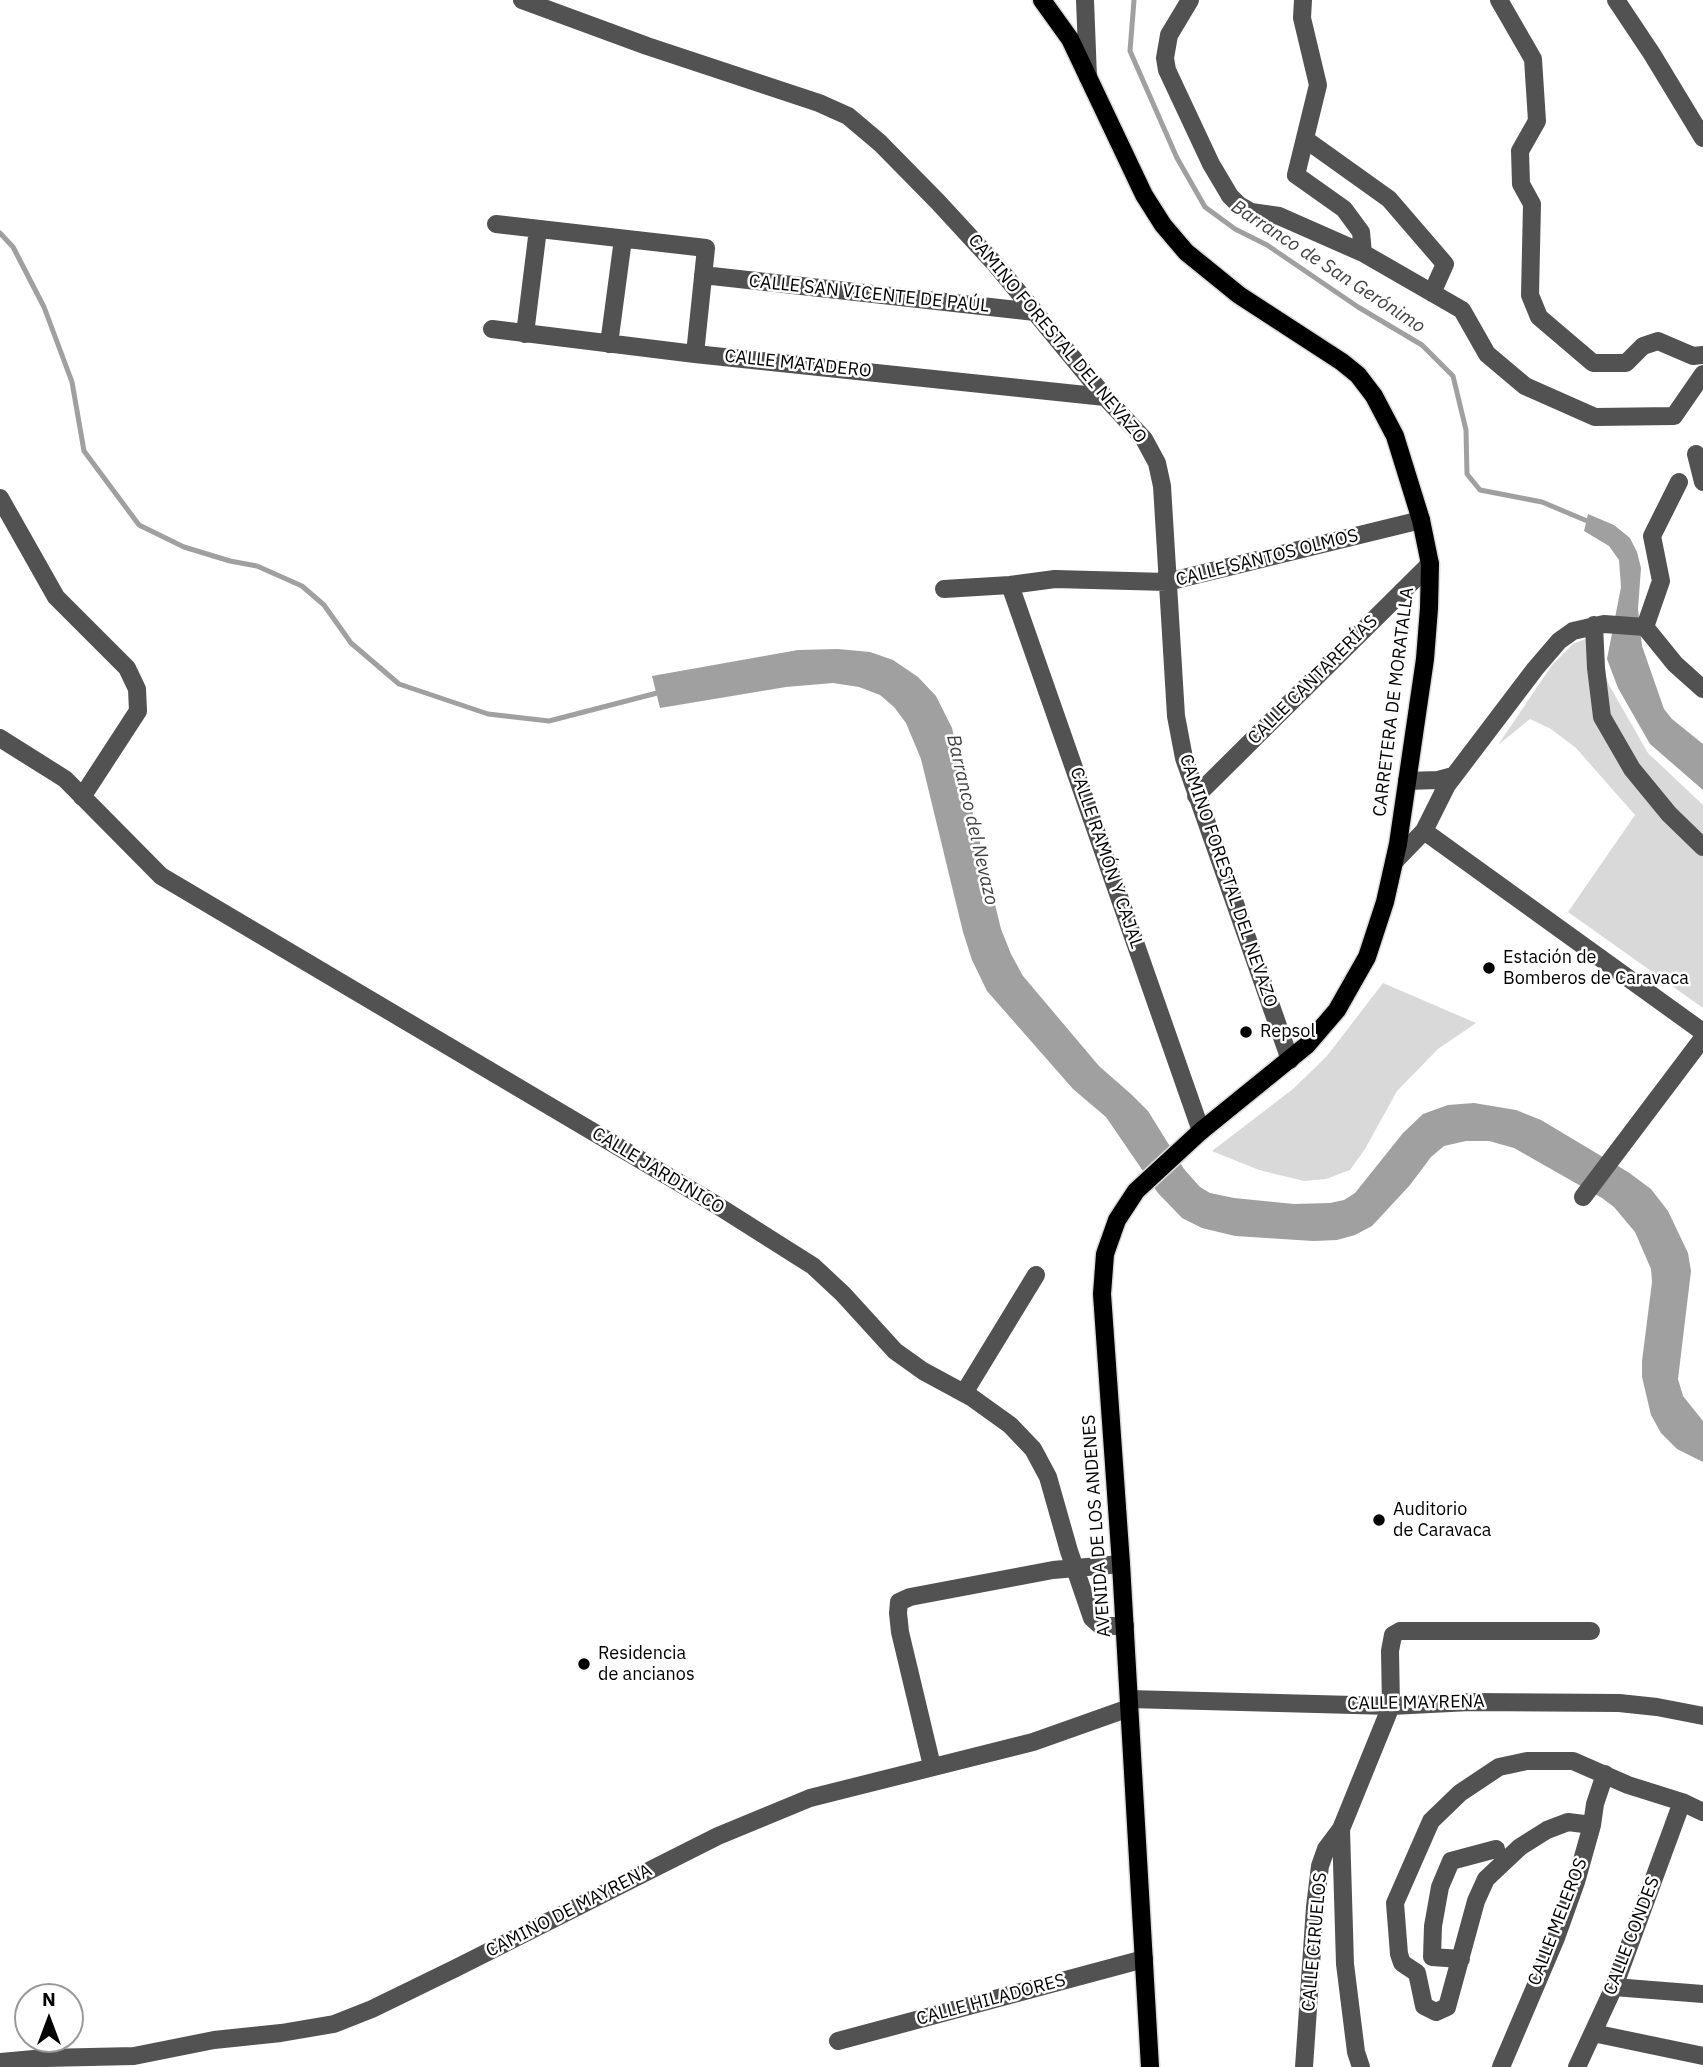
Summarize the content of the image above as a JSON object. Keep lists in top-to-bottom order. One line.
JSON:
{"streets":{"main road":["CARRETERA DE MORATALLA","AVENIDA DE LOS ANDENES"],"street":["CALLE SAN VICENTE DE PAÚL","CAMINO FORESTAL DEL NEVAZO","CALLE MATADERO","CALLE SANTOS OLMOS","CALLE CANTARERÍAS","CALLE RAMÓN Y CAJAL","CALLE JARDINICO","CALLE MAYRENA","CAMINO DE MAYRENA","CALLE MELEROS","CALLE CONDES","CALLE CIRUELOS","CALLE HILADORES"]},"crossings":[["CALLE SAN VICENTE DE PAÚL","CAMINO FORESTAL DEL NEVAZO"],["CAMINO FORESTAL DEL NEVAZO","CALLE MATADERO"],["CAMINO FORESTAL DEL NEVAZO","CALLE SANTOS OLMOS"],["CAMINO FORESTAL DEL NEVAZO","CALLE CANTARERÍAS"],["CAMINO FORESTAL DEL NEVAZO","CARRETERA DE MORATALLA"],["CAMINO FORESTAL DEL NEVAZO","AVENIDA DE LOS ANDENES"],["CALLE SANTOS OLMOS","CARRETERA DE MORATALLA"],["CALLE SANTOS OLMOS","CALLE RAMÓN Y CAJAL"],["CALLE CANTARERÍAS","CARRETERA DE MORATALLA"],["CARRETERA DE MORATALLA","AVENIDA DE LOS ANDENES"],["CALLE RAMÓN Y CAJAL","AVENIDA DE LOS ANDENES"],["CALLE JARDINICO","AVENIDA DE LOS ANDENES"],["AVENIDA DE LOS ANDENES","CALLE MAYRENA"],["AVENIDA DE LOS ANDENES","CAMINO DE MAYRENA"],["AVENIDA DE LOS ANDENES","CALLE HILADORES"],["CALLE MAYRENA","CAMINO DE MAYRENA"],["CALLE MAYRENA","CALLE CIRUELOS"]],"water":["Barranco de San Gerónimo","Barranco del Nevazo"],"places":["Estación de Bomberos de Caravaca","Repsol","Auditorio de Caravaca","Residencia de ancianos"],"north":"top"}
